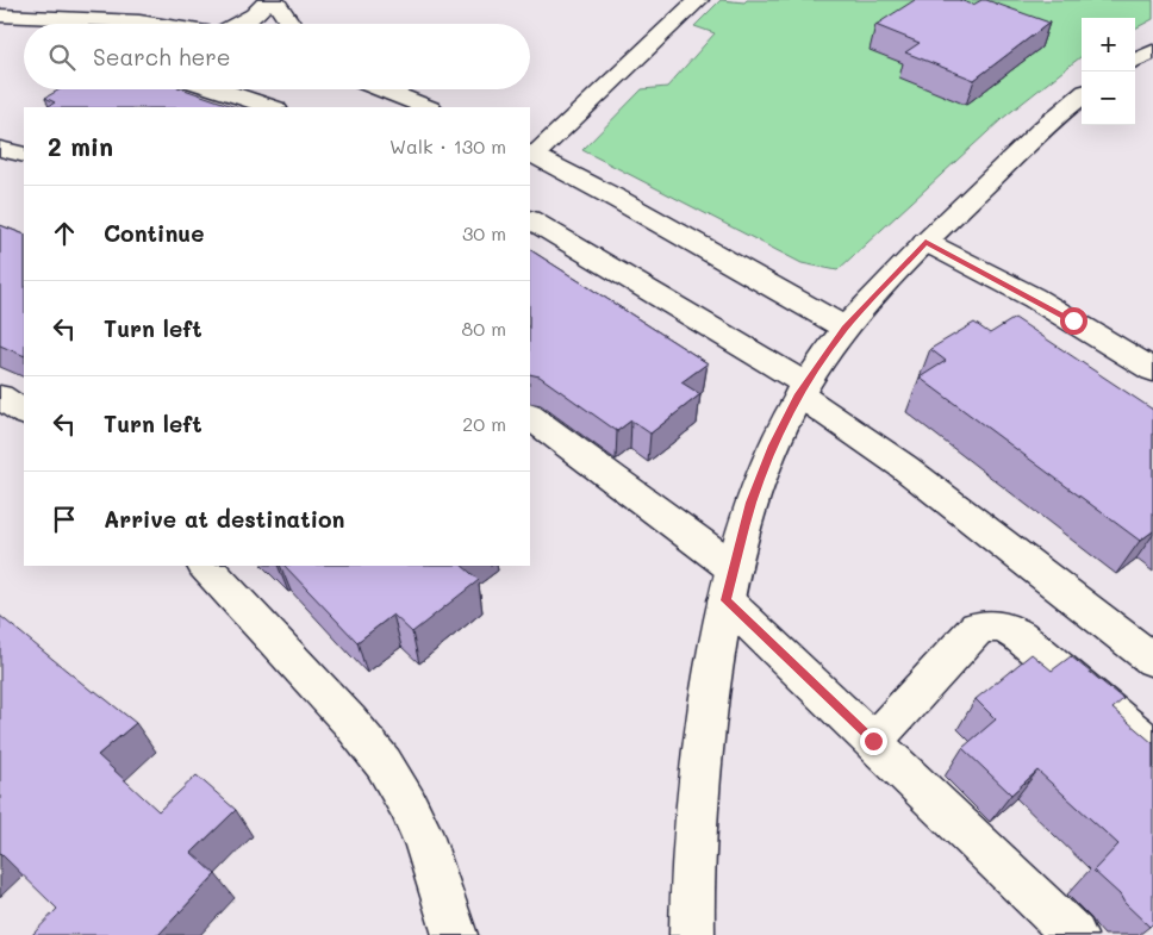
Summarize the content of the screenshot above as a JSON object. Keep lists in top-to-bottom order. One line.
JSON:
{"page":{"map_buttons":["+","−"],"search":"Search here","heading":["2 min","Walk · 130 m"],"list":[["Continue","30 m"],["Turn left","80 m"],["Turn left","20 m"],"Arrive at destination"]}}
